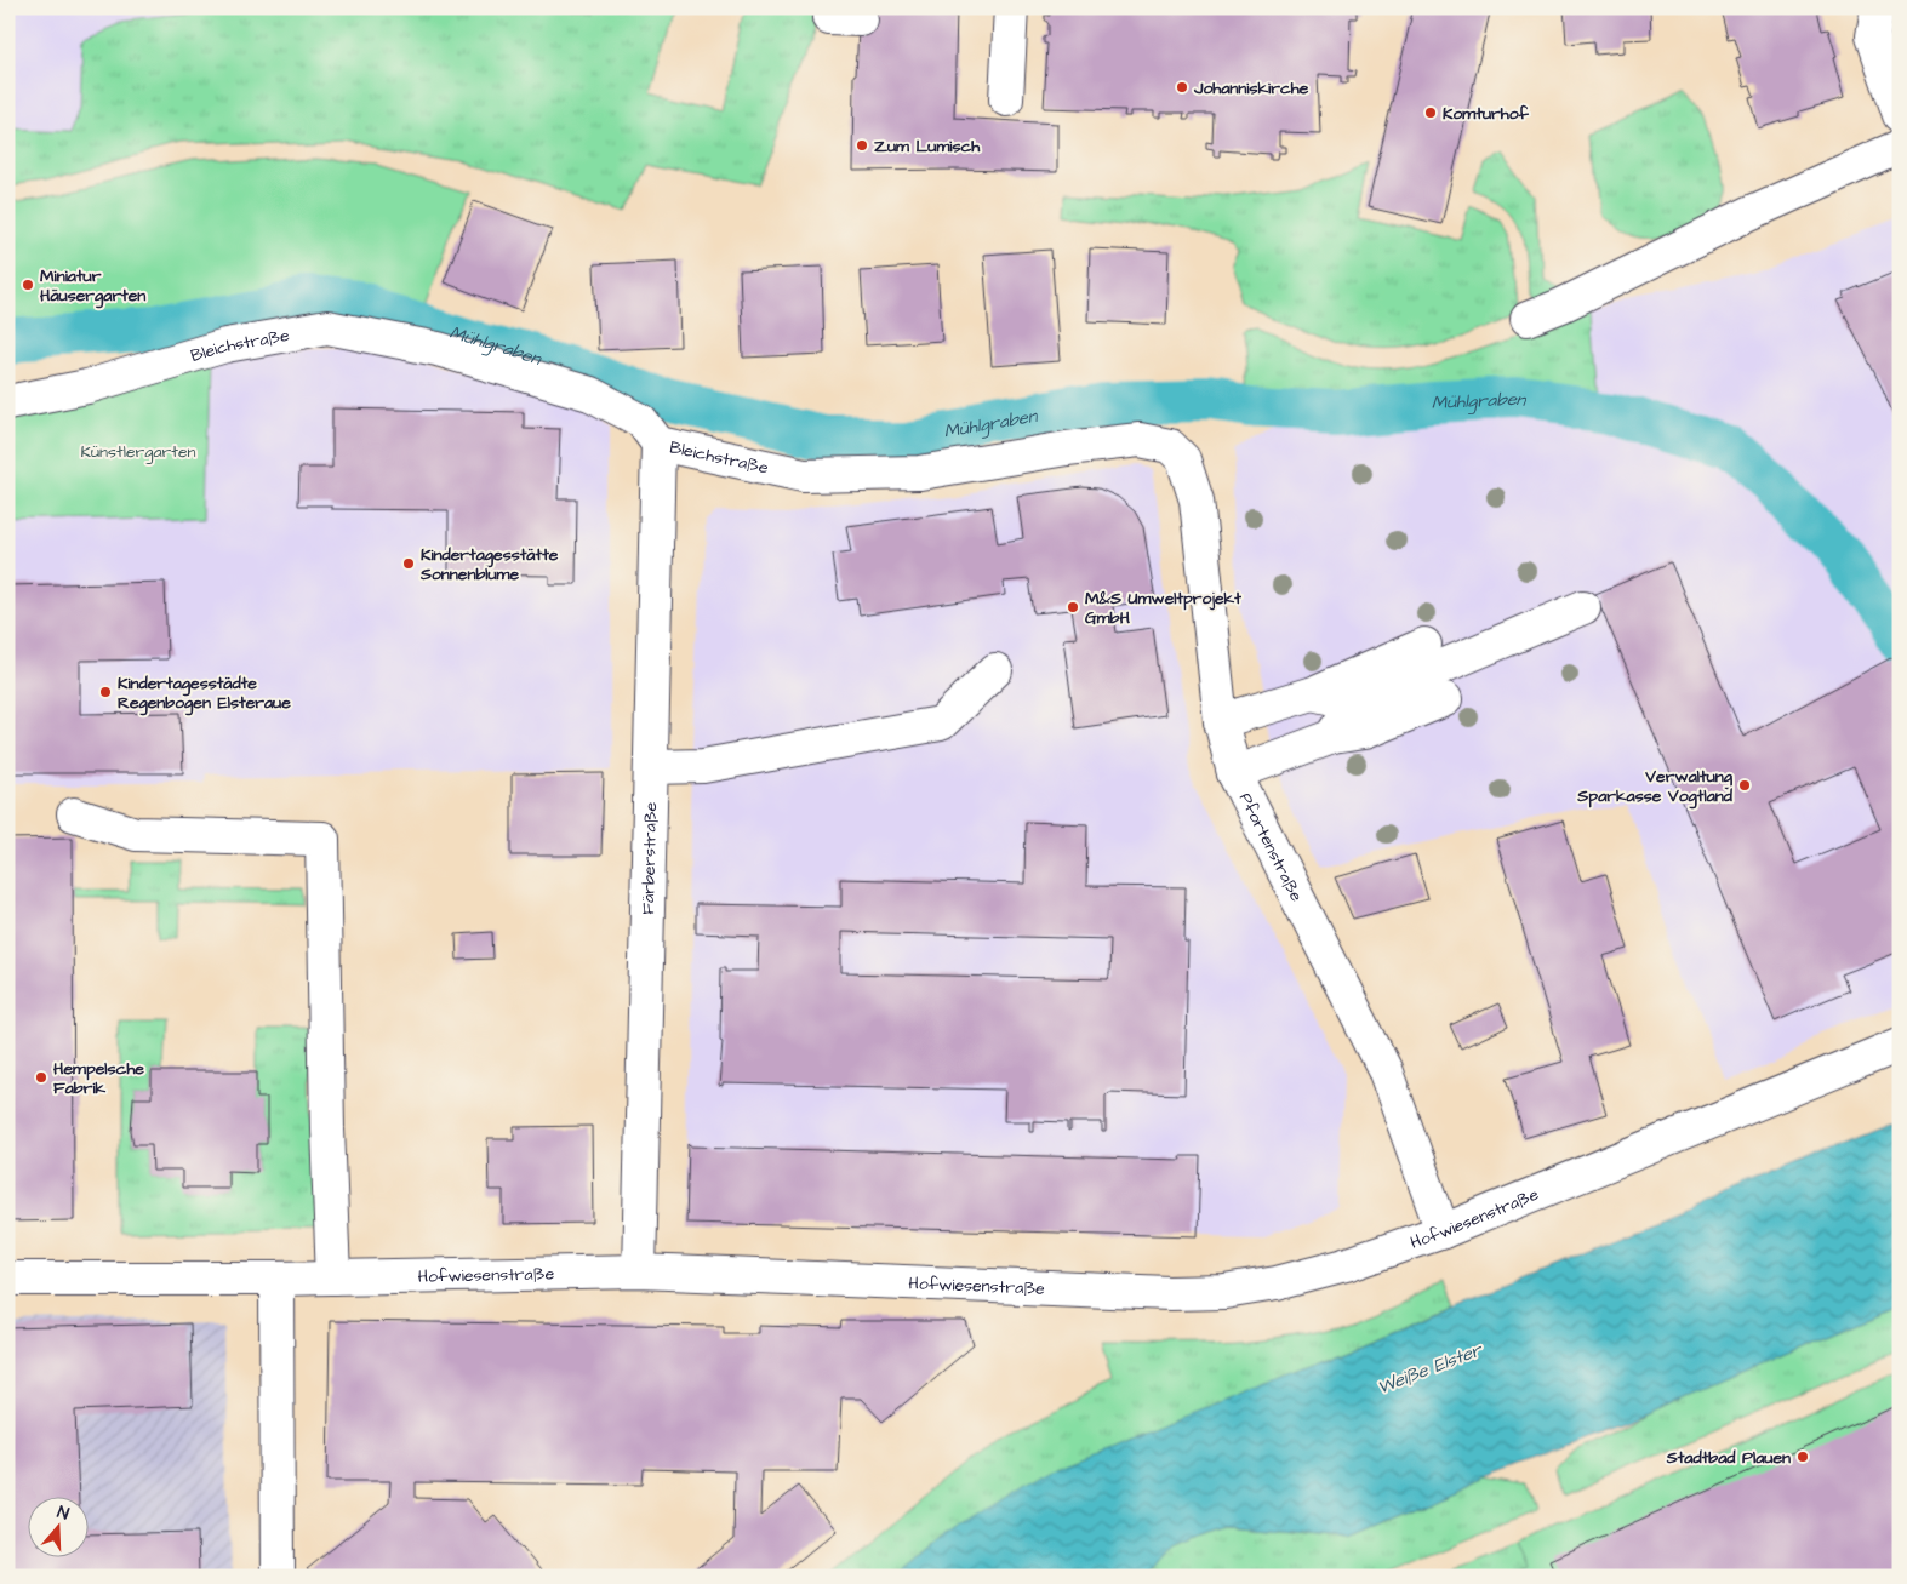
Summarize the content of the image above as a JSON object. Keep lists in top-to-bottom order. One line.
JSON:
{"streets":{"street":["Bleichstraße","Pfortenstraße","Färberstraße","Hofwiesenstraße"]},"crossings":[["Bleichstraße","Pfortenstraße"],["Bleichstraße","Färberstraße"],["Pfortenstraße","Hofwiesenstraße"],["Färberstraße","Hofwiesenstraße"]],"water":["Mühlgraben","Weiße Elster"],"parks":["Künstlergarten"],"places":["Johanniskirche","Komturhof","Zum Lumisch","Miniatur Häusergarten","Kindertagesstätte Sonnenblume","M&S Umweltprojekt GmbH","Kindertagesstädte Regenbogen Elsteraue","Verwaltung Sparkasse Vogtland","Hempelsche Fabrik","Stadtbad Plauen"],"north":"top"}
